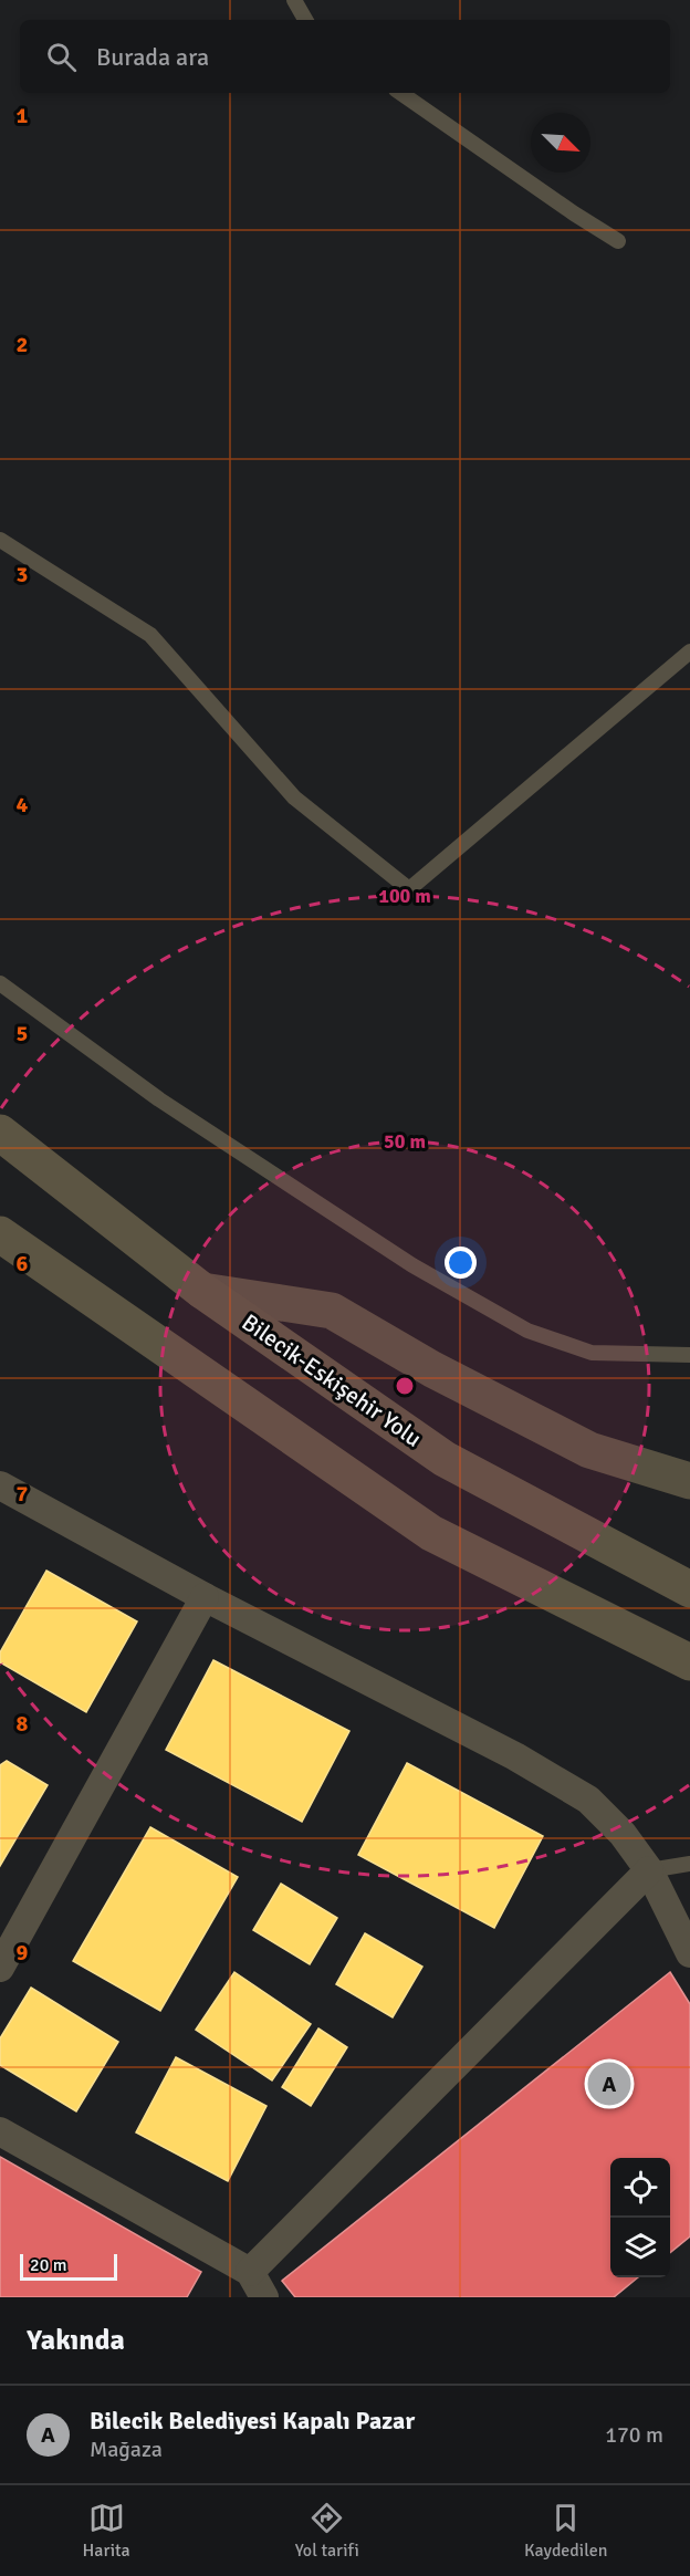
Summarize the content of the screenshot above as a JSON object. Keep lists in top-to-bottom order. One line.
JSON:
{"streets":{"main road":["Bilecik-Eskişehir Yolu"]},"scale_bar":"20 m","north":"bottom right","page":{"search":"Burada ara","pins":"A","scale":"20 m","heading":"Yakında","list":[{"mark":"A","name":"Bilecik Belediyesi Kapalı Pazar","note":"Mağaza","value":"170 m"}],"nav":["Harita","Yol tarifi","Kaydedilen"]},"grid":{"rows":["1","2","3","4","5","6","7","8","9"]},"rings":["100 m","50 m"]}
